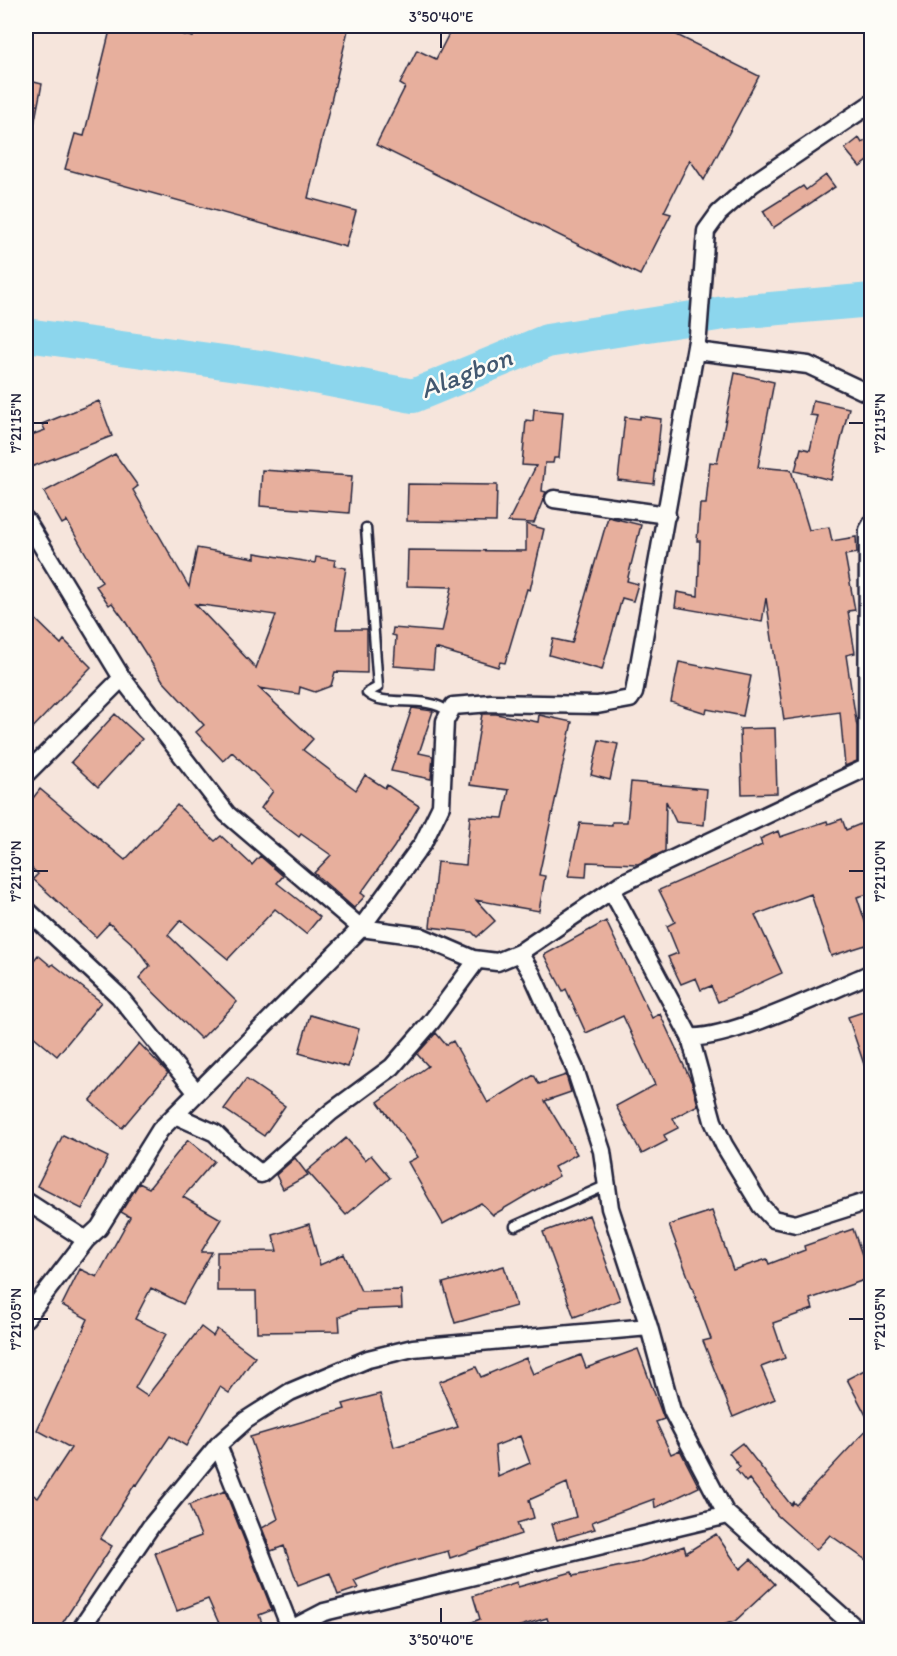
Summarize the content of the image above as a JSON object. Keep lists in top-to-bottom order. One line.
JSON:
{"water":["Alagbon"],"coordinates":["3°50'40\"E","7°21'15\"N","7°21'10\"N","7°21'05\"N"]}
